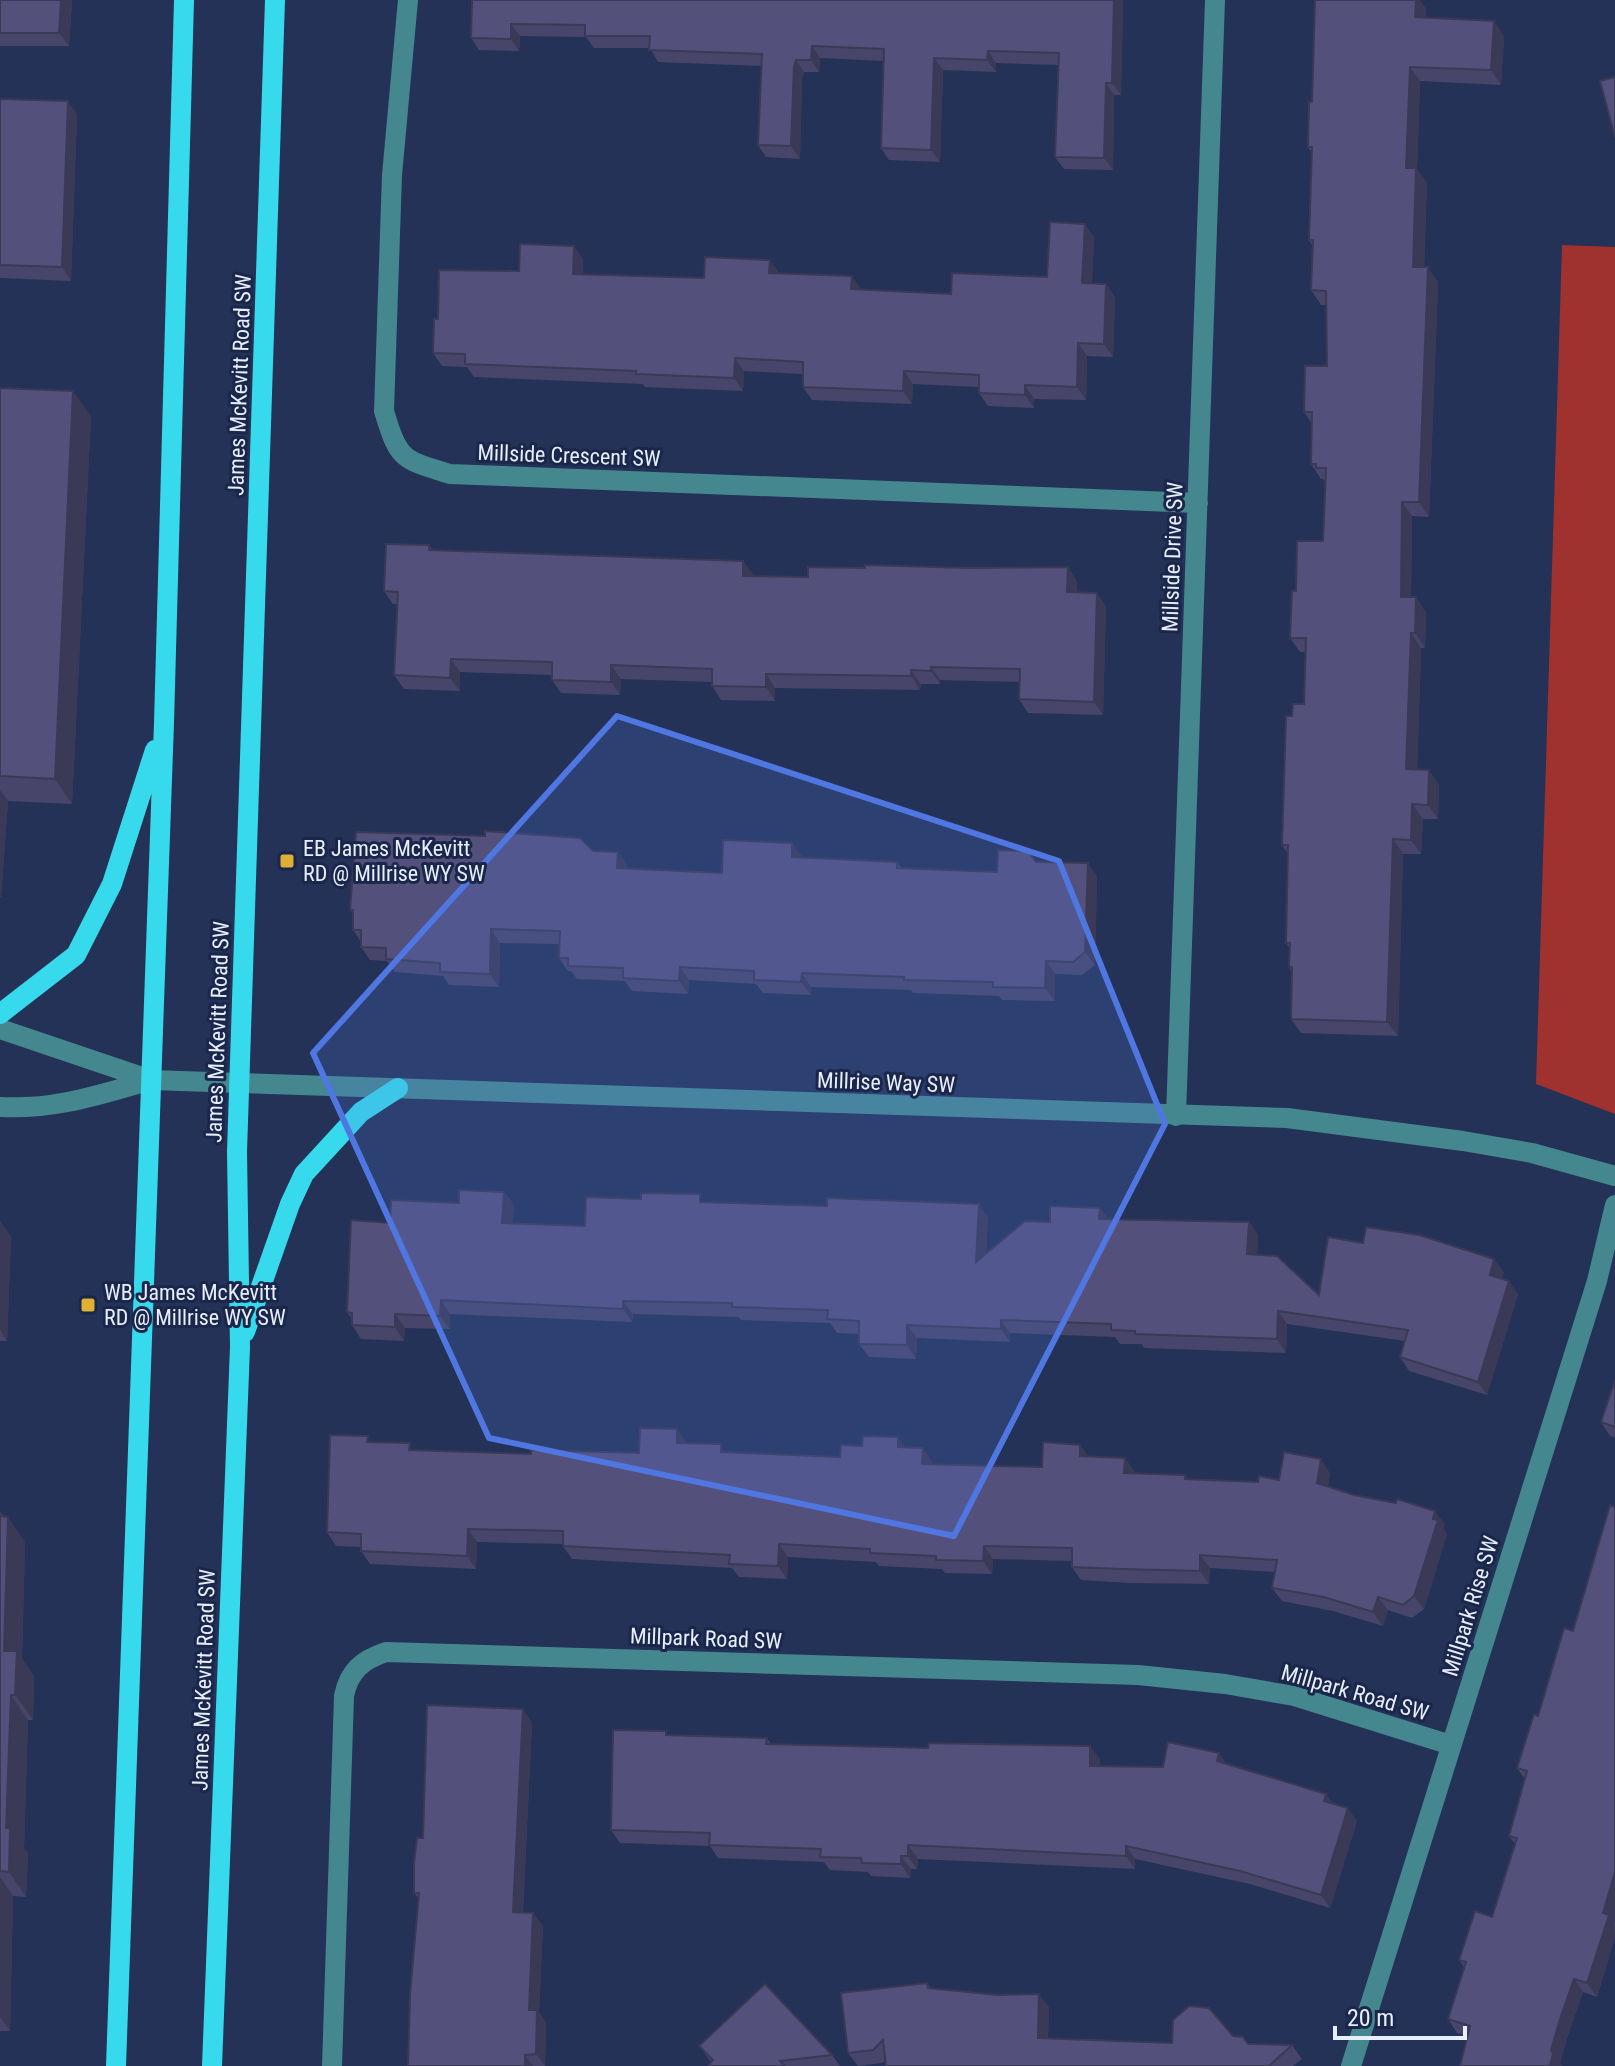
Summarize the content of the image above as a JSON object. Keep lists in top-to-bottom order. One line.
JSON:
{"streets":{"main road":["James McKevitt Road SW"],"street":["Millside Crescent SW","Millside Drive SW","Millrise Way SW","Millpark Rise SW","Millpark Road SW"]},"crossings":[["James McKevitt Road SW","Millrise Way SW"],["Millside Crescent SW","Millside Drive SW"],["Millside Drive SW","Millrise Way SW"],["Millpark Rise SW","Millpark Road SW"]],"places":{"transit":["EB James McKevitt RD @ Millrise WY SW","WB James McKevitt RD @ Millrise WY SW"]},"scale_bar":"20 m"}
